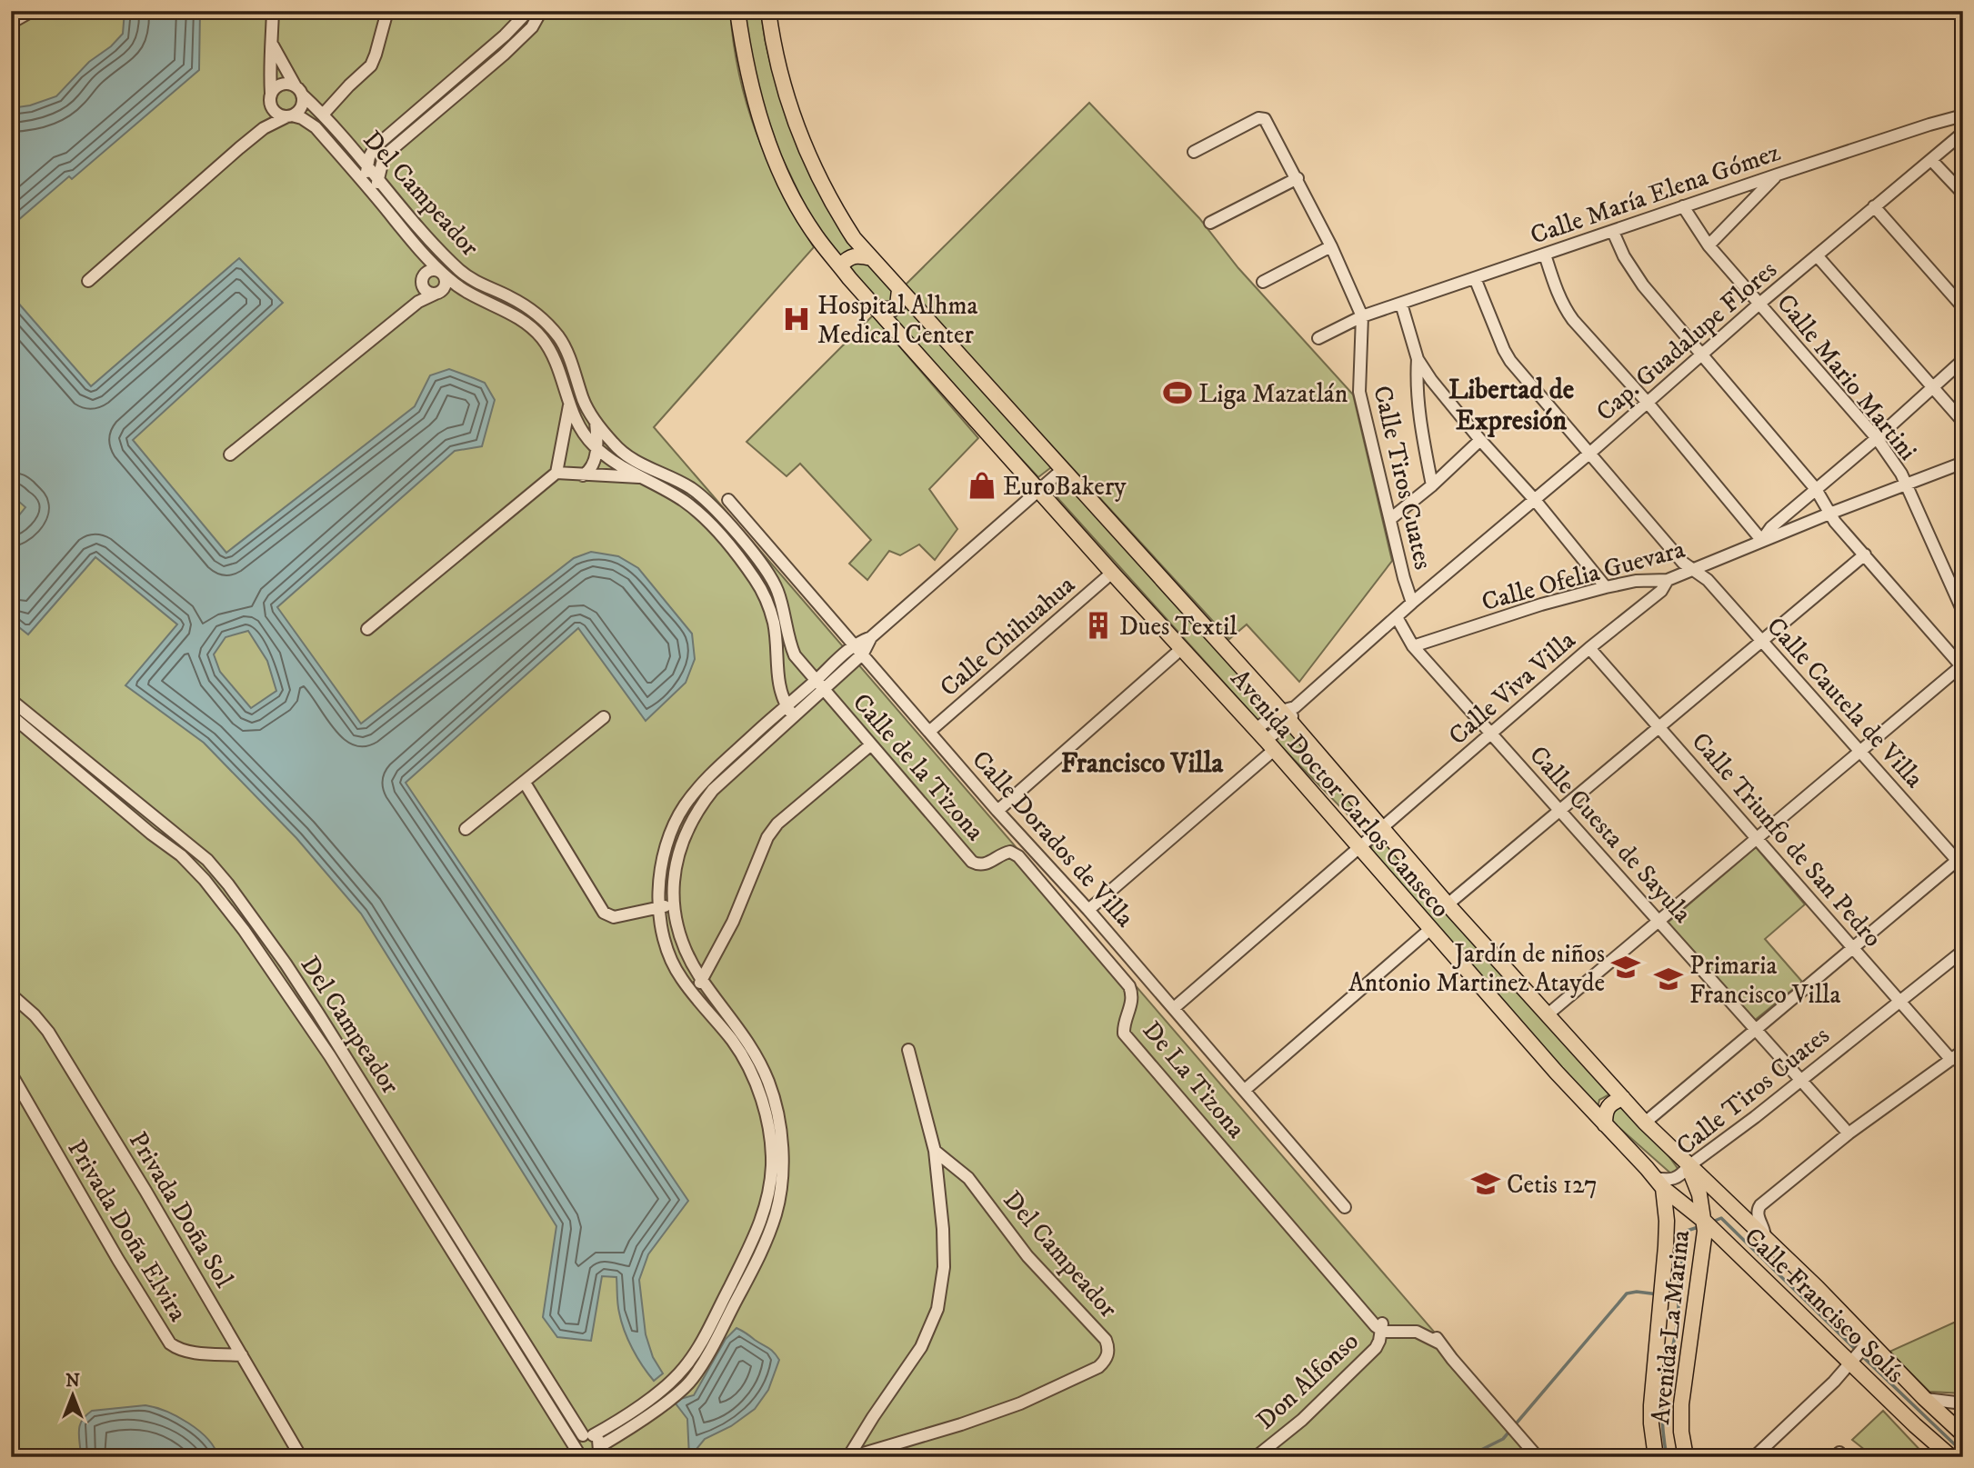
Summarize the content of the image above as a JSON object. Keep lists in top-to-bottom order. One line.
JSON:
{"streets":{"main road":["Avenida Doctor Carlos Canseco","Calle Francisco Solís","Avenida La Marina"],"street":["Del Campeador","Calle María Elena Gómez","Cap. Guadalupe Flores","Calle Mario Martini","Calle Tiros Cuates","Calle Ofelia Guevara","Calle Chihuahua","Calle Viva Villa","Calle Cautela de Villa","Calle de la Tizona","Calle Cuesta de Sayula","Calle Dorados de Villa","Calle Triunfo de San Pedro","De La Tizona","Privada Doña Sol","Privada Doña Elvira","Don Alfonso"]},"crossings":[["Del Campeador","Calle de la Tizona"],["Calle María Elena Gómez","Calle Mario Martini"],["Calle María Elena Gómez","Calle Tiros Cuates"],["Calle María Elena Gómez","Calle Cautela de Villa"],["Cap. Guadalupe Flores","Calle Mario Martini"],["Cap. Guadalupe Flores","Calle Tiros Cuates"],["Cap. Guadalupe Flores","Calle Cautela de Villa"],["Cap. Guadalupe Flores","Avenida Doctor Carlos Canseco"],["Cap. Guadalupe Flores","Calle Cuesta de Sayula"],["Calle Tiros Cuates","Avenida Doctor Carlos Canseco"],["Calle Tiros Cuates","Calle Cuesta de Sayula"],["Calle Tiros Cuates","Calle Triunfo de San Pedro"],["Calle Tiros Cuates","Calle Francisco Solís"],["Calle Tiros Cuates","Avenida La Marina"],["Calle Ofelia Guevara","Calle Viva Villa"],["Calle Ofelia Guevara","Calle Cautela de Villa"],["Calle Ofelia Guevara","Calle Cuesta de Sayula"],["Calle Chihuahua","Avenida Doctor Carlos Canseco"],["Calle Chihuahua","Calle Dorados de Villa"],["Calle Viva Villa","Avenida Doctor Carlos Canseco"],["Calle Viva Villa","Calle Cuesta de Sayula"],["Calle Viva Villa","Calle Triunfo de San Pedro"],["Calle de la Tizona","De La Tizona"],["Avenida Doctor Carlos Canseco","Calle Francisco Solís"],["Avenida Doctor Carlos Canseco","Avenida La Marina"],["De La Tizona","Don Alfonso"],["Privada Doña Sol","Privada Doña Elvira"],["Calle Francisco Solís","Avenida La Marina"]],"districts":["Libertad de Expresión","Francisco Villa"],"places":{"hospital":["Hospital Alhma Medical Center"],"sports":["Liga Mazatlán"],"shop":["EuroBakery"],"building":["Dues Textil"],"school or university":["Jardín de niños Antonio Martinez Atayde","Primaria Francisco Villa","Cetis 127"]},"north":"top"}
